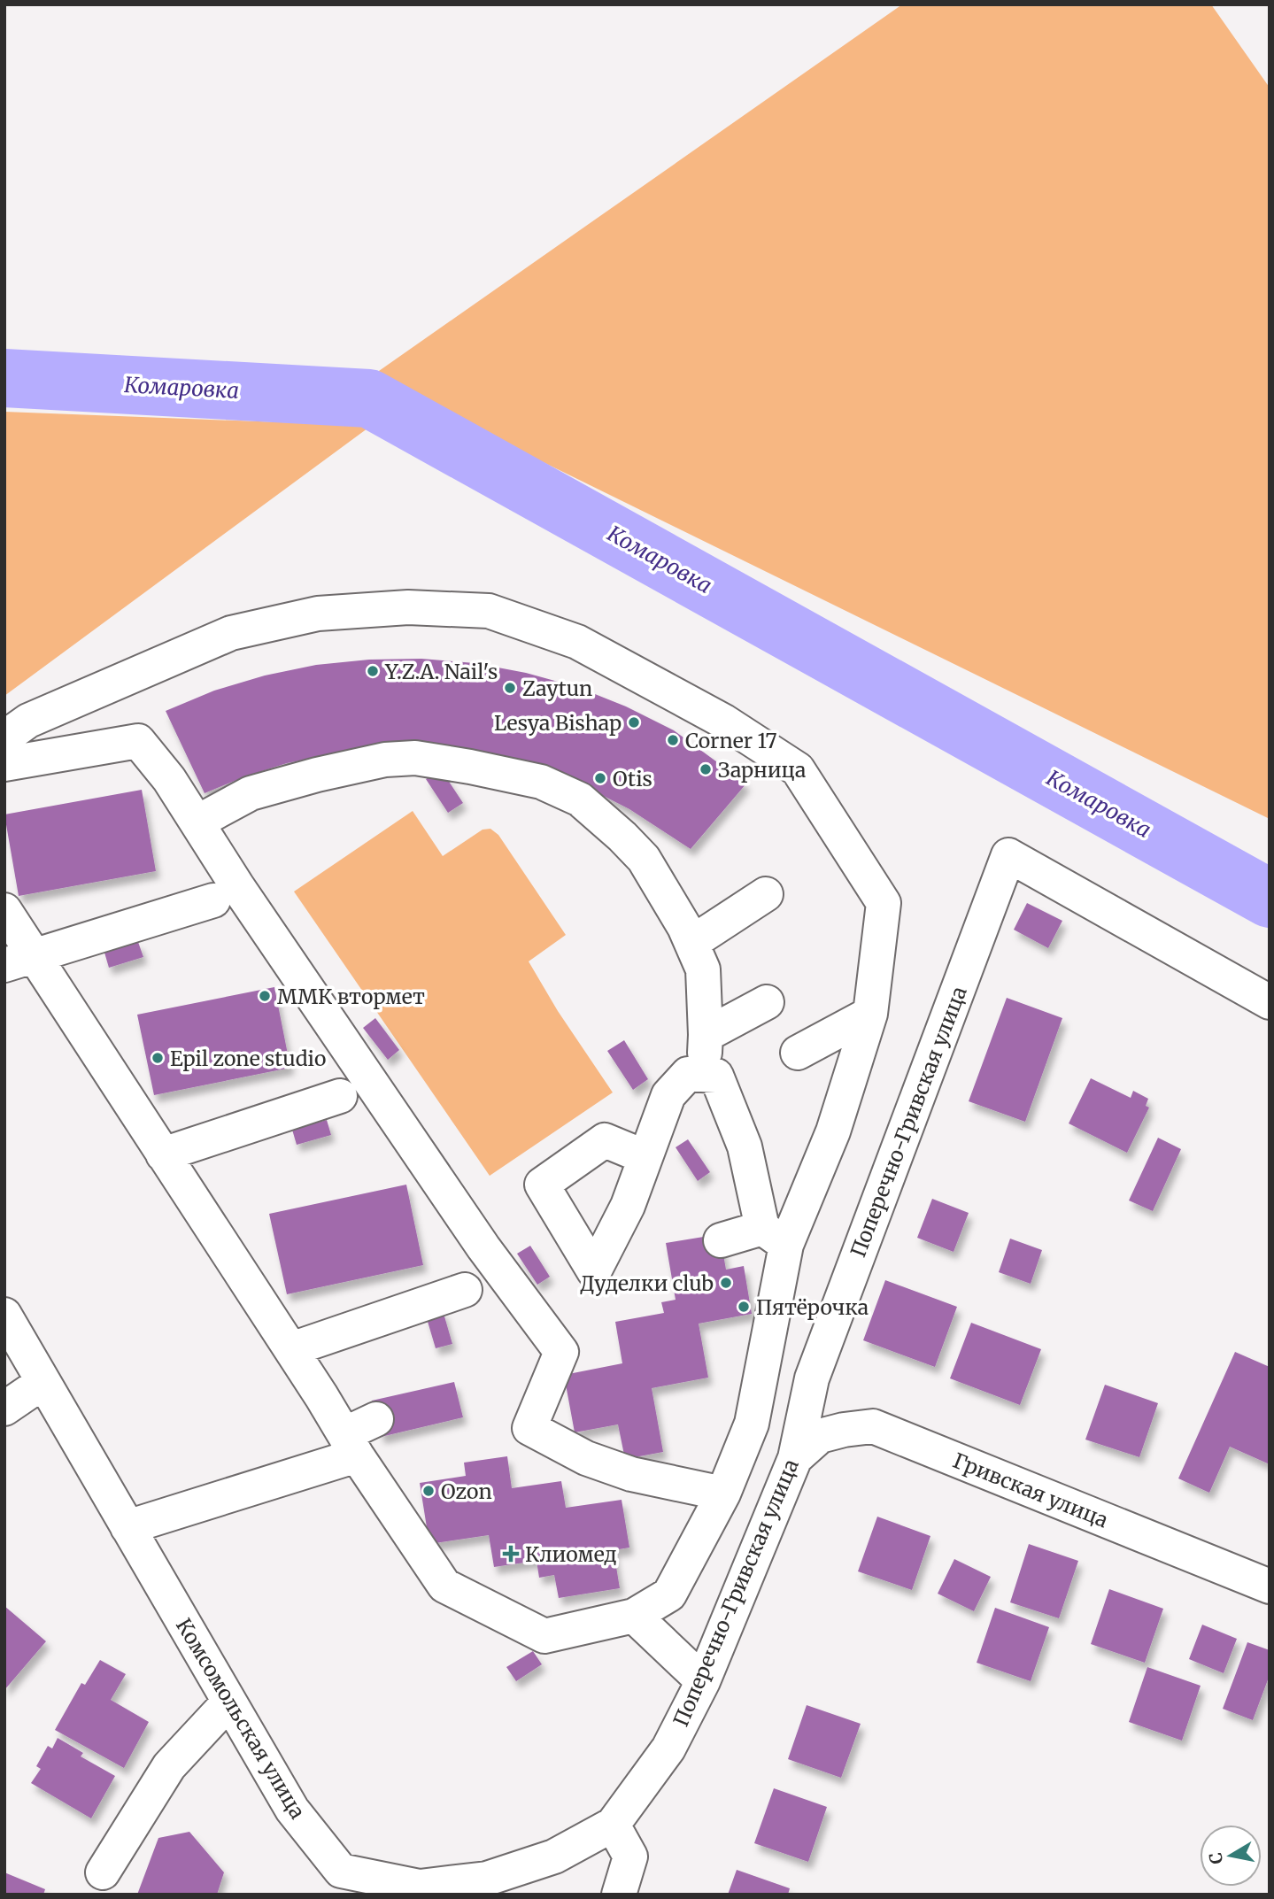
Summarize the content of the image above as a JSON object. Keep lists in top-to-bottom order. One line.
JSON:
{"streets":{"street":["Поперечно-Гривская улица","Гривская улица","Комсомольская улица"]},"crossings":[["Поперечно-Гривская улица","Гривская улица"],["Поперечно-Гривская улица","Комсомольская улица"]],"water":["Комаровка"],"places":{"other":["Y.Z.A. Nail's","Zaytun","Lesya Bishap","Corner 17","Зарница","Otis","ММК втормет","Epil zone studio","Дуделки club","Пятёрочка","Ozon"],"health":["Клиомед"]},"north":"left"}
